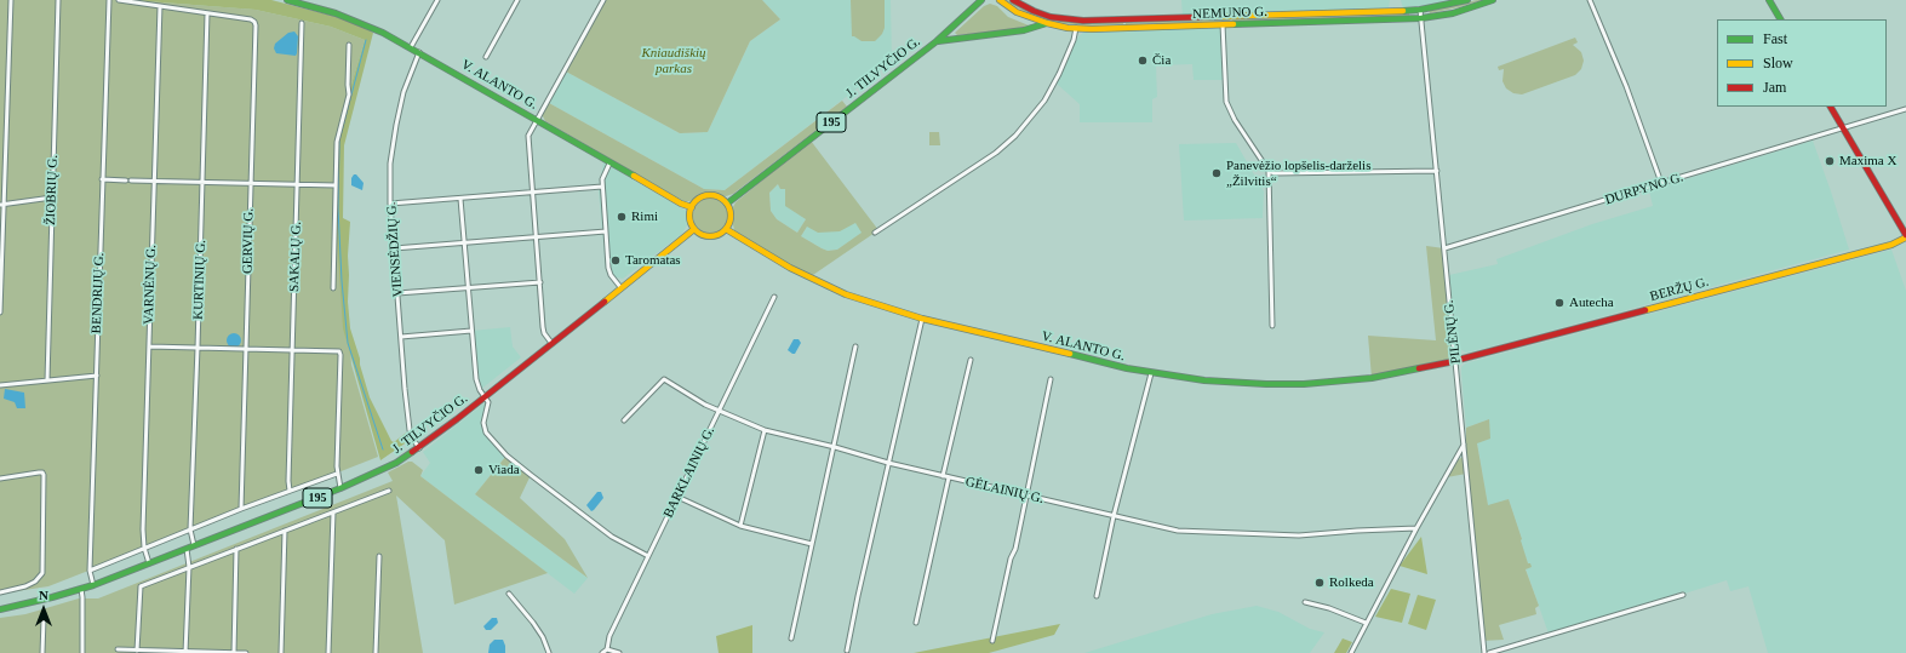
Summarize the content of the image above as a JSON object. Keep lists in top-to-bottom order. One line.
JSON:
{"streets":{"main road":["NEMUNO G.","J. TILVYČIO G.","V. ALANTO G.","195","BERŽŲ G."],"street":["DURPYNO G.","ŽIOBRIŲ G.","GERVIŲ G.","VIENSĖDŽIŲ G.","SAKALŲ G.","KURTINIŲ G.","VARNĖNŲ G.","BENDRIJŲ G.","PILĖNŲ G.","BARKLAINIŲ G.","GĖLAINIŲ G."]},"crossings":[["NEMUNO G.","PILĖNŲ G."],["J. TILVYČIO G.","V. ALANTO G."],["J. TILVYČIO G.","VIENSĖDŽIŲ G."],["J. TILVYČIO G.","KURTINIŲ G."],["J. TILVYČIO G.","VARNĖNŲ G."],["J. TILVYČIO G.","BENDRIJŲ G."],["V. ALANTO G.","VIENSĖDŽIŲ G."],["V. ALANTO G.","BERŽŲ G."],["V. ALANTO G.","PILĖNŲ G."],["DURPYNO G.","PILĖNŲ G."],["GERVIŲ G.","KURTINIŲ G."],["GERVIŲ G.","VARNĖNŲ G."],["BERŽŲ G.","PILĖNŲ G."],["BARKLAINIŲ G.","GĖLAINIŲ G."]],"parks":["Kniaudiškių parkas"],"places":["Čia","Maxima X","Panevėžio lopšelis-darželis „Žilvitis“","Rimi","Taromatas","Autecha","Viada","Rolkeda"],"legend":["Fast","Slow","Jam"],"north":"top"}
